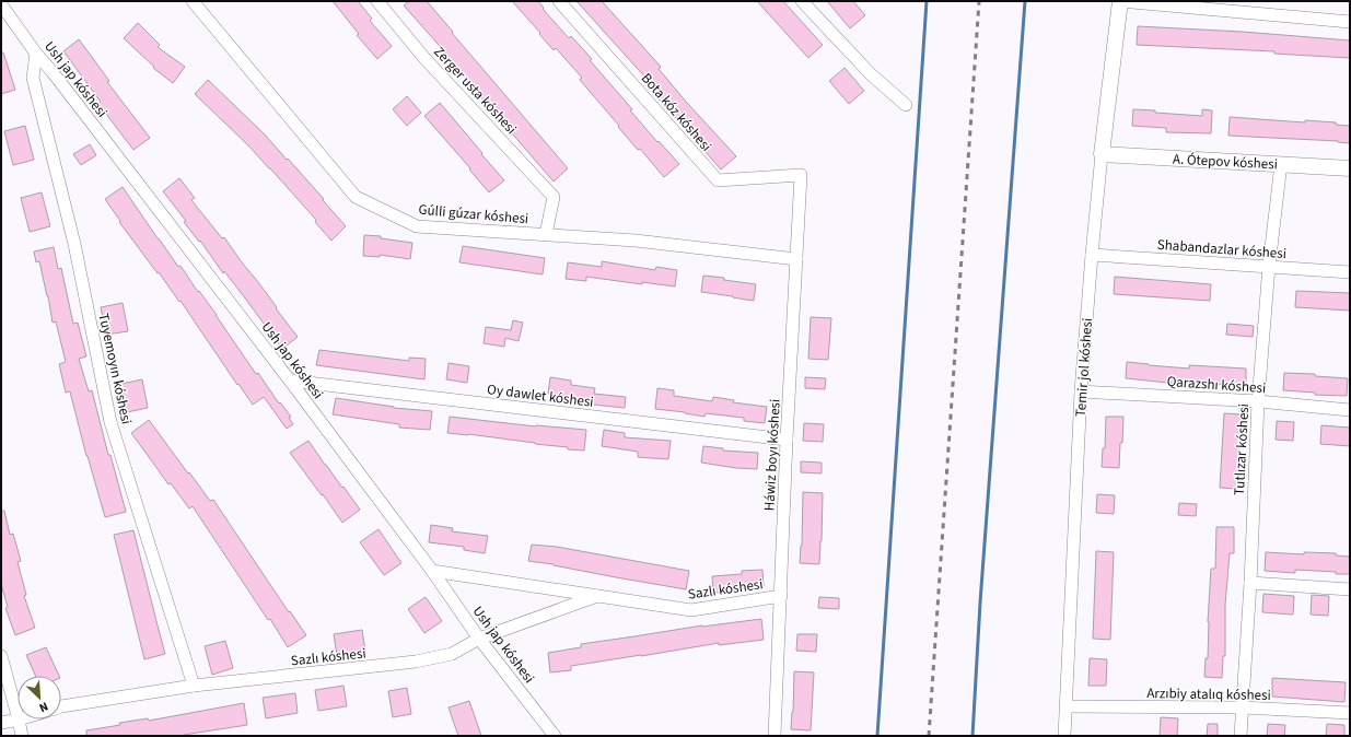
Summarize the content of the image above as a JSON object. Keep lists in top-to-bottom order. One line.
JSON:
{"streets":{"street":["Ush jap kóshesi","Zerger usta kóshesi","Bota kóz kóshesi","A. Ótepov kóshesi","Gúlli gúzar kóshesi","Shabandazlar kóshesi","Temir jol kóshesi","Tuyemoyın kóshesi","Qarazshı kóshesi","Oy dawlet kóshesi","Tutlızar kóshesi","Háwiz boyı kóshesi","Sazlı kóshesi","Arzıbiy atalıq kóshesi"]},"crossings":[["Ush jap kóshesi","Tuyemoyın kóshesi"],["Ush jap kóshesi","Oy dawlet kóshesi"],["Ush jap kóshesi","Sazlı kóshesi"],["Zerger usta kóshesi","Gúlli gúzar kóshesi"],["Bota kóz kóshesi","Háwiz boyı kóshesi"],["A. Ótepov kóshesi","Temir jol kóshesi"],["A. Ótepov kóshesi","Tutlızar kóshesi"],["Gúlli gúzar kóshesi","Háwiz boyı kóshesi"],["Shabandazlar kóshesi","Temir jol kóshesi"],["Shabandazlar kóshesi","Tutlızar kóshesi"],["Temir jol kóshesi","Qarazshı kóshesi"],["Temir jol kóshesi","Arzıbiy atalıq kóshesi"],["Tuyemoyın kóshesi","Sazlı kóshesi"],["Qarazshı kóshesi","Tutlızar kóshesi"],["Oy dawlet kóshesi","Háwiz boyı kóshesi"],["Tutlızar kóshesi","Arzıbiy atalıq kóshesi"],["Háwiz boyı kóshesi","Sazlı kóshesi"]],"north":"bottom right"}
